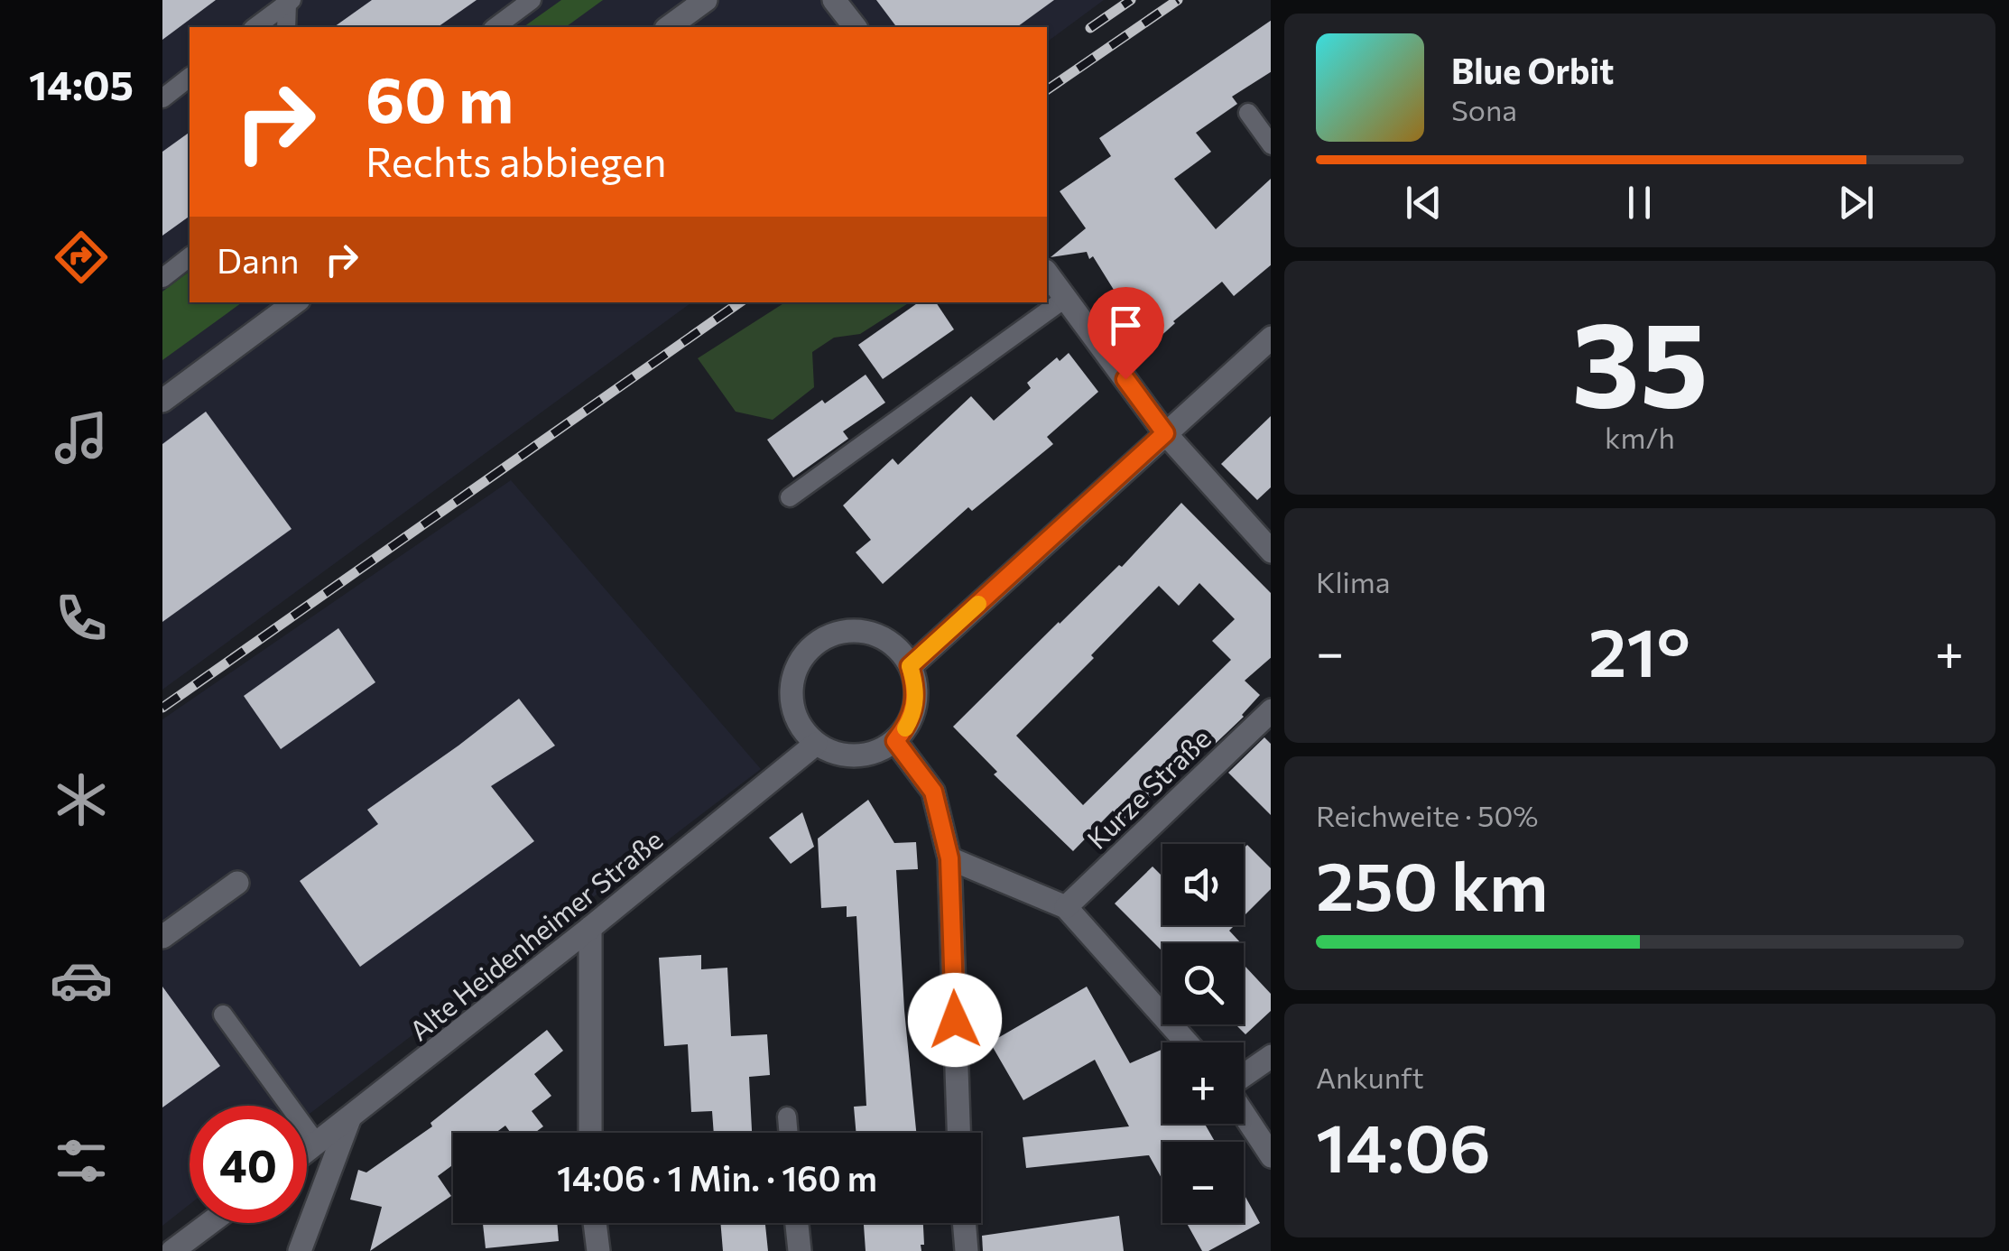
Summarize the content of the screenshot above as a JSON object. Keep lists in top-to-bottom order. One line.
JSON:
{"streets":{"street":["Kurze Straße","Alte Heidenheimer Straße"]},"page":{"tabs":"14:05","turn":["60 m","Rechts abbiegen"],"song":["Blue Orbit","Sona"],"then":"Dann","tile":[["35","km/h"],"Klima",["Reichweite · 50%","250 km"],["Ankunft","14:06"]],"heat":["−","21°","+"],"map_buttons":["+","−"],"limit":"40","trip":"14:06 · 1 Min. · 160 m"}}
